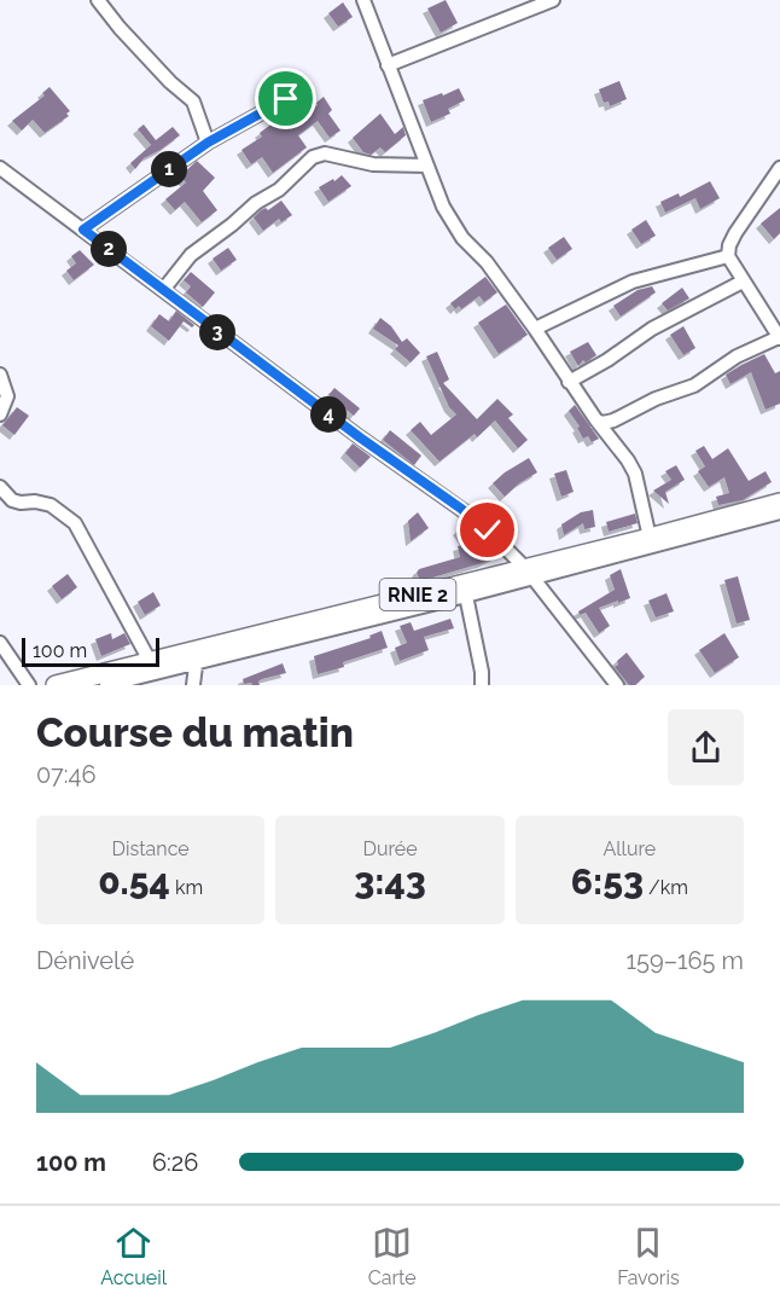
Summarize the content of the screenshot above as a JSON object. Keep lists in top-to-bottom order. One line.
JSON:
{"streets":{"highway":["RNIE 2"]},"scale_bar":"100 m","page":{"pins":["1","2","3","4"],"scale":"100 m","heading":["Course du matin","07:46"],"stats":[["Distance","0.54 km"],["Durée","3:43"],["Allure","6:53 /km"]],"chart":["Dénivelé","159–165 m"],"list":[{"name":"100 m","note":"6:26"}],"tabs":["Accueil","Carte","Favoris"]}}
